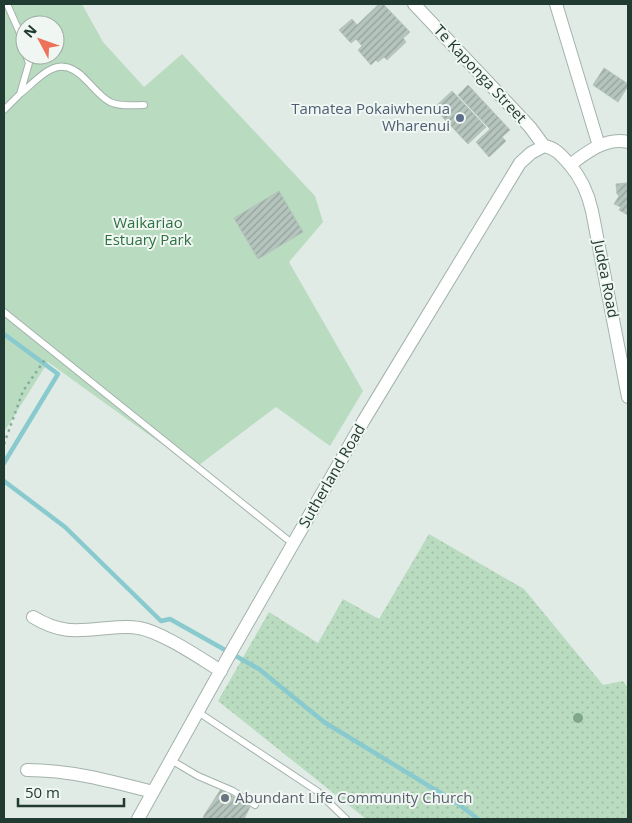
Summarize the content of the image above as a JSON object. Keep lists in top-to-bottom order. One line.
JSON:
{"streets":{"street":["Te Kaponga Street","Judea Road","Sutherland Road"]},"crossings":[["Te Kaponga Street","Judea Road"],["Te Kaponga Street","Sutherland Road"],["Judea Road","Sutherland Road"]],"parks":["Waikariao Estuary Park"],"places":["Tamatea Pokaiwhenua Wharenui","Abundant Life Community Church"],"scale_bar":"50 m","north":"top left"}
